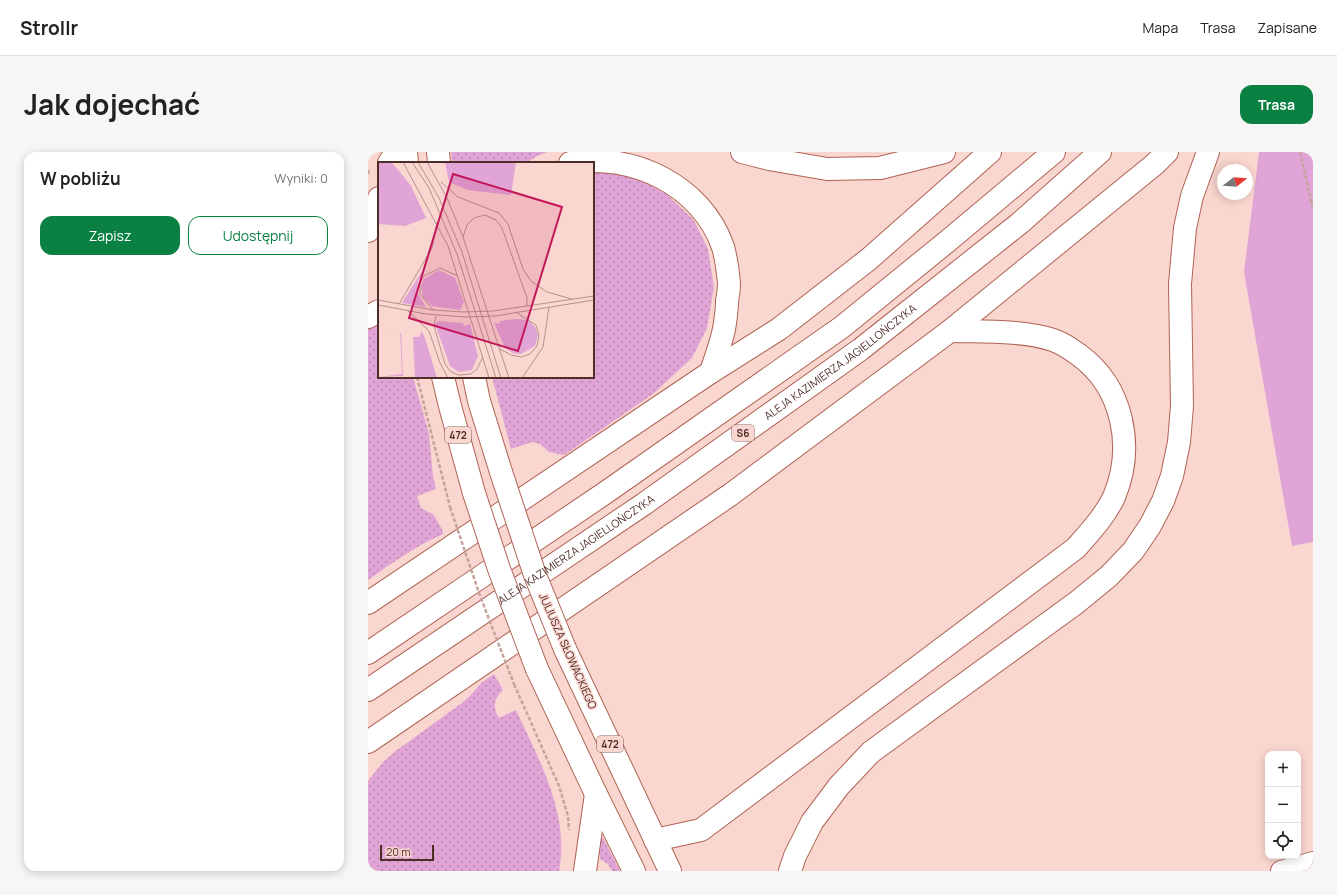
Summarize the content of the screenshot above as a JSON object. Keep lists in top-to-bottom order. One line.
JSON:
{"streets":{"main road":["ALEJA KAZIMIERZA JAGIELLOŃCZYKA","S6","472","JULIUSZA SŁOWACKIEGO"]},"scale_bar":"20 m","north":"right","page":{"header":"Strollr","nav":["Mapa","Trasa","Zapisane"],"title":"Jak dojechać","buttons":["Trasa",["Zapisz","Udostępnij"]],"heading":["W pobliżu","Wyniki: 0"],"map_buttons":["+","−"],"scale":"20 m"}}
